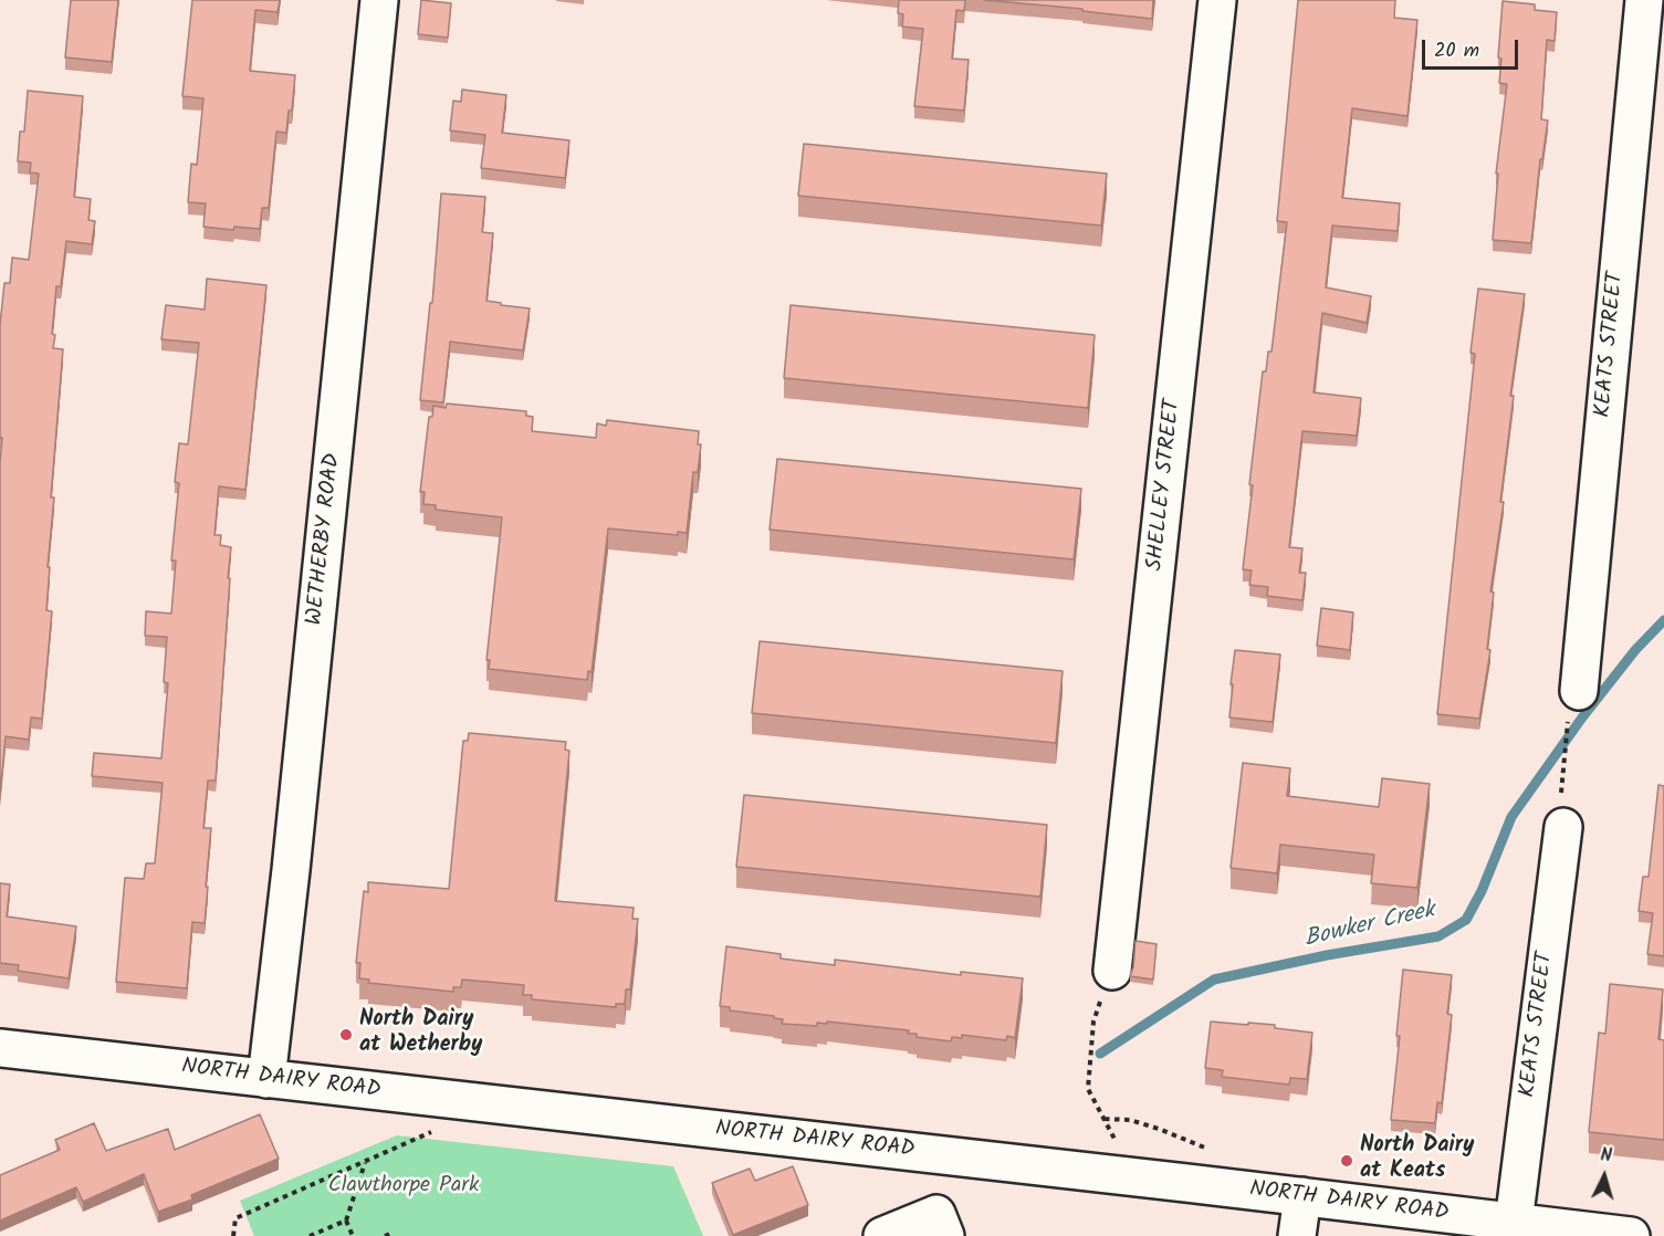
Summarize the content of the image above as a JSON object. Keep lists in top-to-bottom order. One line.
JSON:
{"streets":{"street":["KEATS STREET","SHELLEY STREET","WETHERBY ROAD","NORTH DAIRY ROAD"]},"crossings":[["KEATS STREET","NORTH DAIRY ROAD"],["WETHERBY ROAD","NORTH DAIRY ROAD"]],"water":["Bowker Creek"],"parks":["Clawthorpe Park"],"places":["North Dairy at Wetherby","North Dairy at Keats"],"scale_bar":"20 m","north":"top"}
